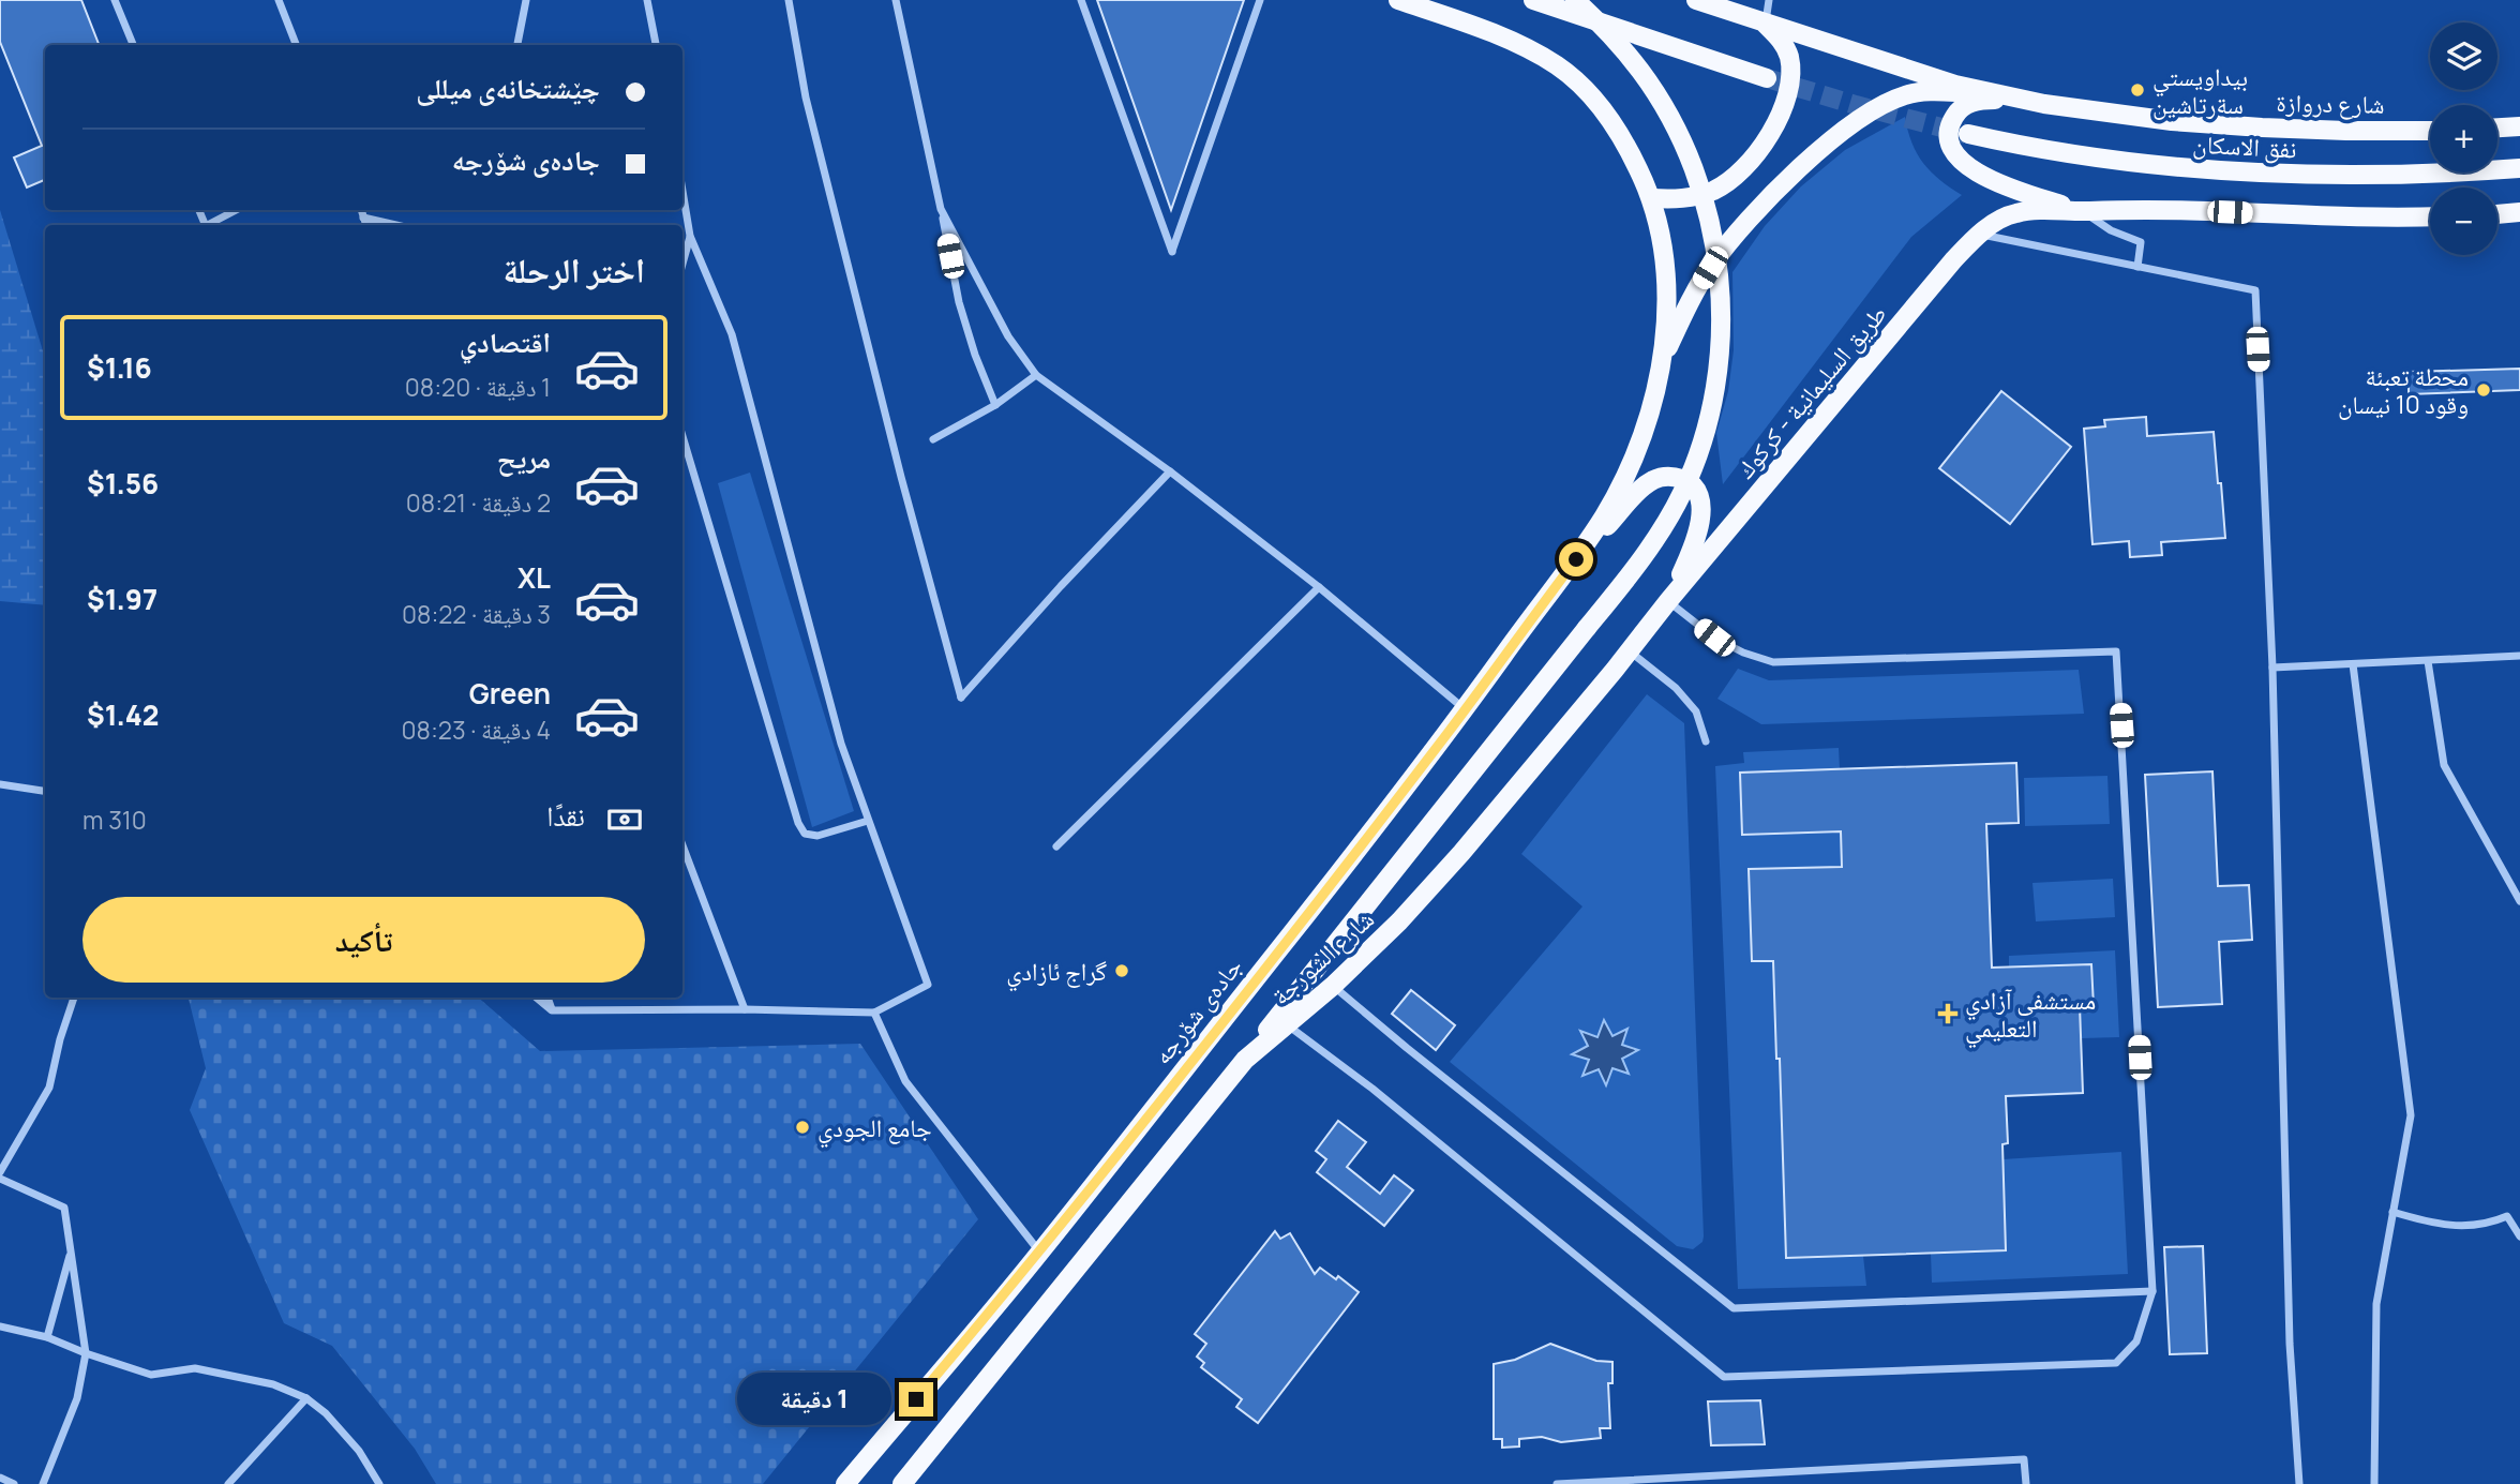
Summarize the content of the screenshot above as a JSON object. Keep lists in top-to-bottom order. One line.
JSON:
{"streets":{"main road":["شارع دروازة","نفق الاسكان","طريق السليمانية - كركوك","شارع الشورجة","جادەی شۆرجە"]},"crossings":[["طريق السليمانية - كركوك","شارع الشورجة"]],"places":{"other":["بيداويستي سةرتاشين","محطة تعبئة وقود 10 نيسان","گراج ئازادي","جامع الجودي"],"health":["مستشفى آزادي التعليمي"]},"page":{"map_buttons":["+","−"],"banner":["چێشتخانەی میللی","جادەی شۆرجە"],"heading":"اختر الرحلة","list":[{"name":"اقتصادي","note":"1 دقيقة · 08:20","value":"$1.16"},{"name":"مريح","note":"2 دقيقة · 08:21","value":"$1.56"},{"name":"XL","note":"3 دقيقة · 08:22","value":"$1.97"},{"name":"Green","note":"4 دقيقة · 08:23","value":"$1.42"}],"pay":["نقدًا","310 m"],"buttons":"تأكيد","bubble":"1 دقيقة"}}
